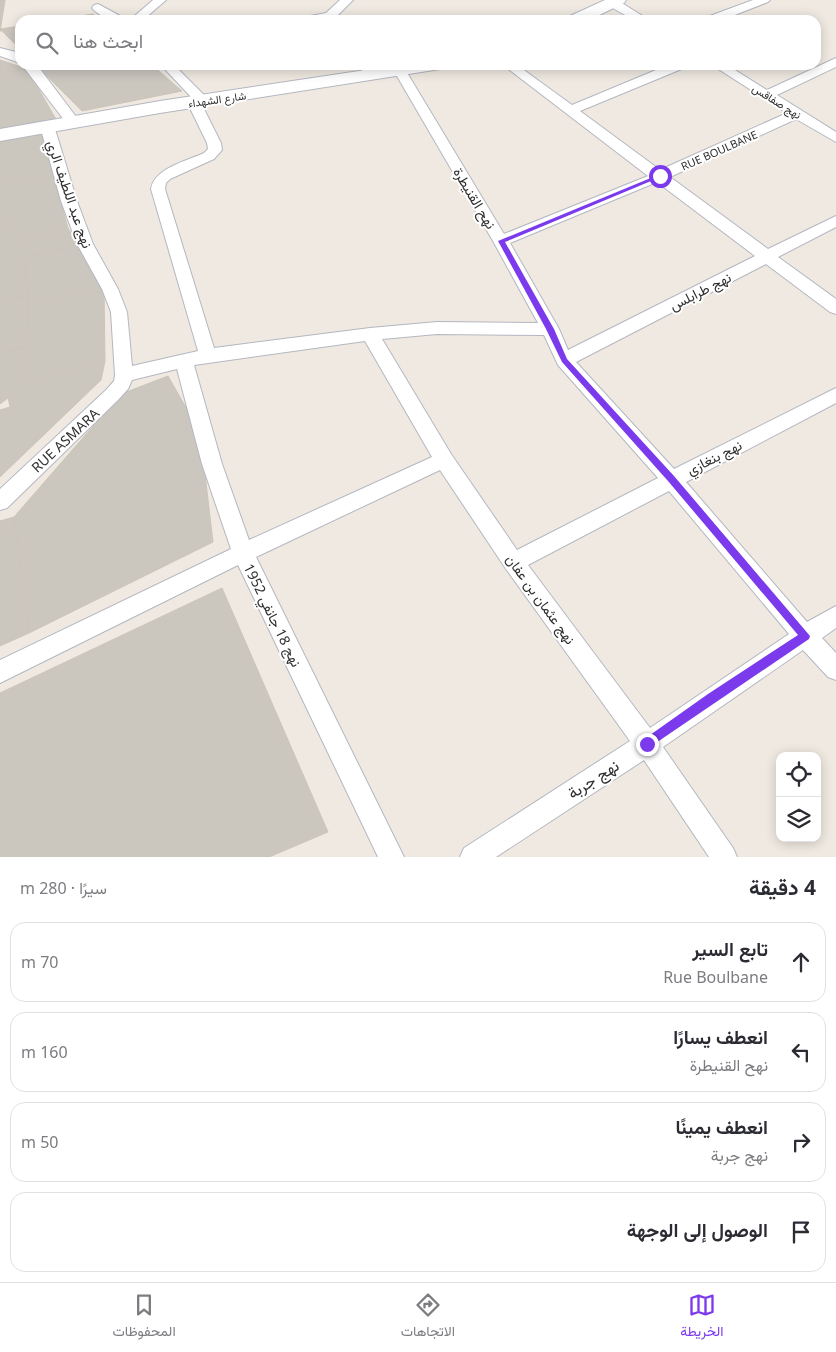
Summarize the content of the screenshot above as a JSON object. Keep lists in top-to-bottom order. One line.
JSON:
{"streets":{"main road":["شارع الشهداء"],"street":["نهج صفاقس","RUE BOULBANE","نهج عبد اللطيف الري","نهح القنيطرة","نهج طرابلس","RUE ASMARA","نهج بنغازي","نهج عثمان بن عفان","نهج 18 جانفي 1952","نهج جربة"]},"crossings":[["شارع الشهداء","نهج عبد اللطيف الري"],["شارع الشهداء","نهح القنيطرة"],["نهج صفاقس","RUE BOULBANE"],["RUE BOULBANE","نهح القنيطرة"],["نهج عبد اللطيف الري","RUE ASMARA"],["نهح القنيطرة","نهج طرابلس"],["نهح القنيطرة","نهج بنغازي"],["نهح القنيطرة","نهج جربة"],["نهج بنغازي","نهج عثمان بن عفان"],["نهج عثمان بن عفان","نهج جربة"]],"page":{"search":"ابحث هنا","heading":["4 دقيقة","سيرًا · 280 m"],"list":[["تابع السير","Rue Boulbane","70 m"],["انعطف يسارًا","نهح القنيطرة","160 m"],["انعطف يمينًا","نهج جربة","50 m"],"الوصول إلى الوجهة"],"nav":["الخريطة","الاتجاهات","المحفوظات"]}}
